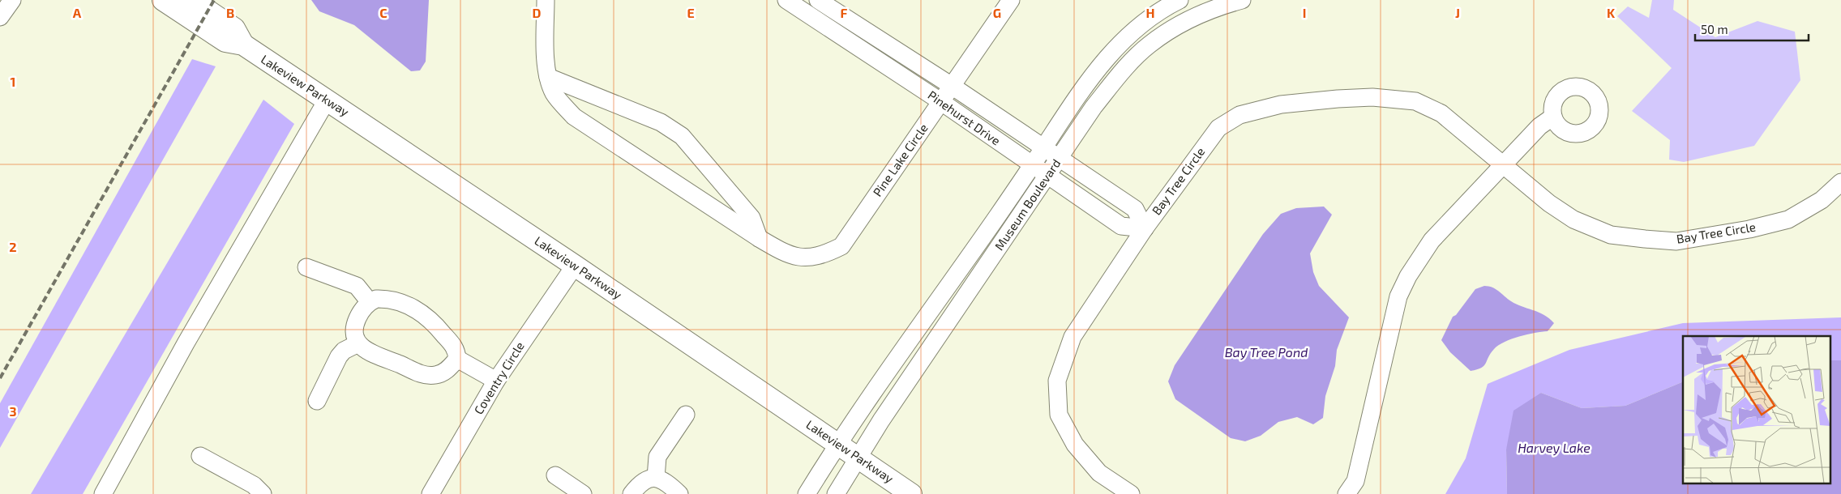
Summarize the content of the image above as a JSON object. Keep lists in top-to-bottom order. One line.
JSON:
{"streets":{"street":["Lakeview Parkway","Pinehurst Drive","Pine Lake Circle","Bay Tree Circle","Museum Boulevard","Coventry Circle"]},"crossings":[["Lakeview Parkway","Museum Boulevard"],["Lakeview Parkway","Coventry Circle"],["Pinehurst Drive","Pine Lake Circle"],["Pinehurst Drive","Bay Tree Circle"],["Pinehurst Drive","Museum Boulevard"]],"water":["Bay Tree Pond","Harvey Lake"],"scale_bar":"50 m","grid":{"columns":["A","B","C","D","E","F","G","H","I","J","K"],"rows":["1","2","3"]}}
